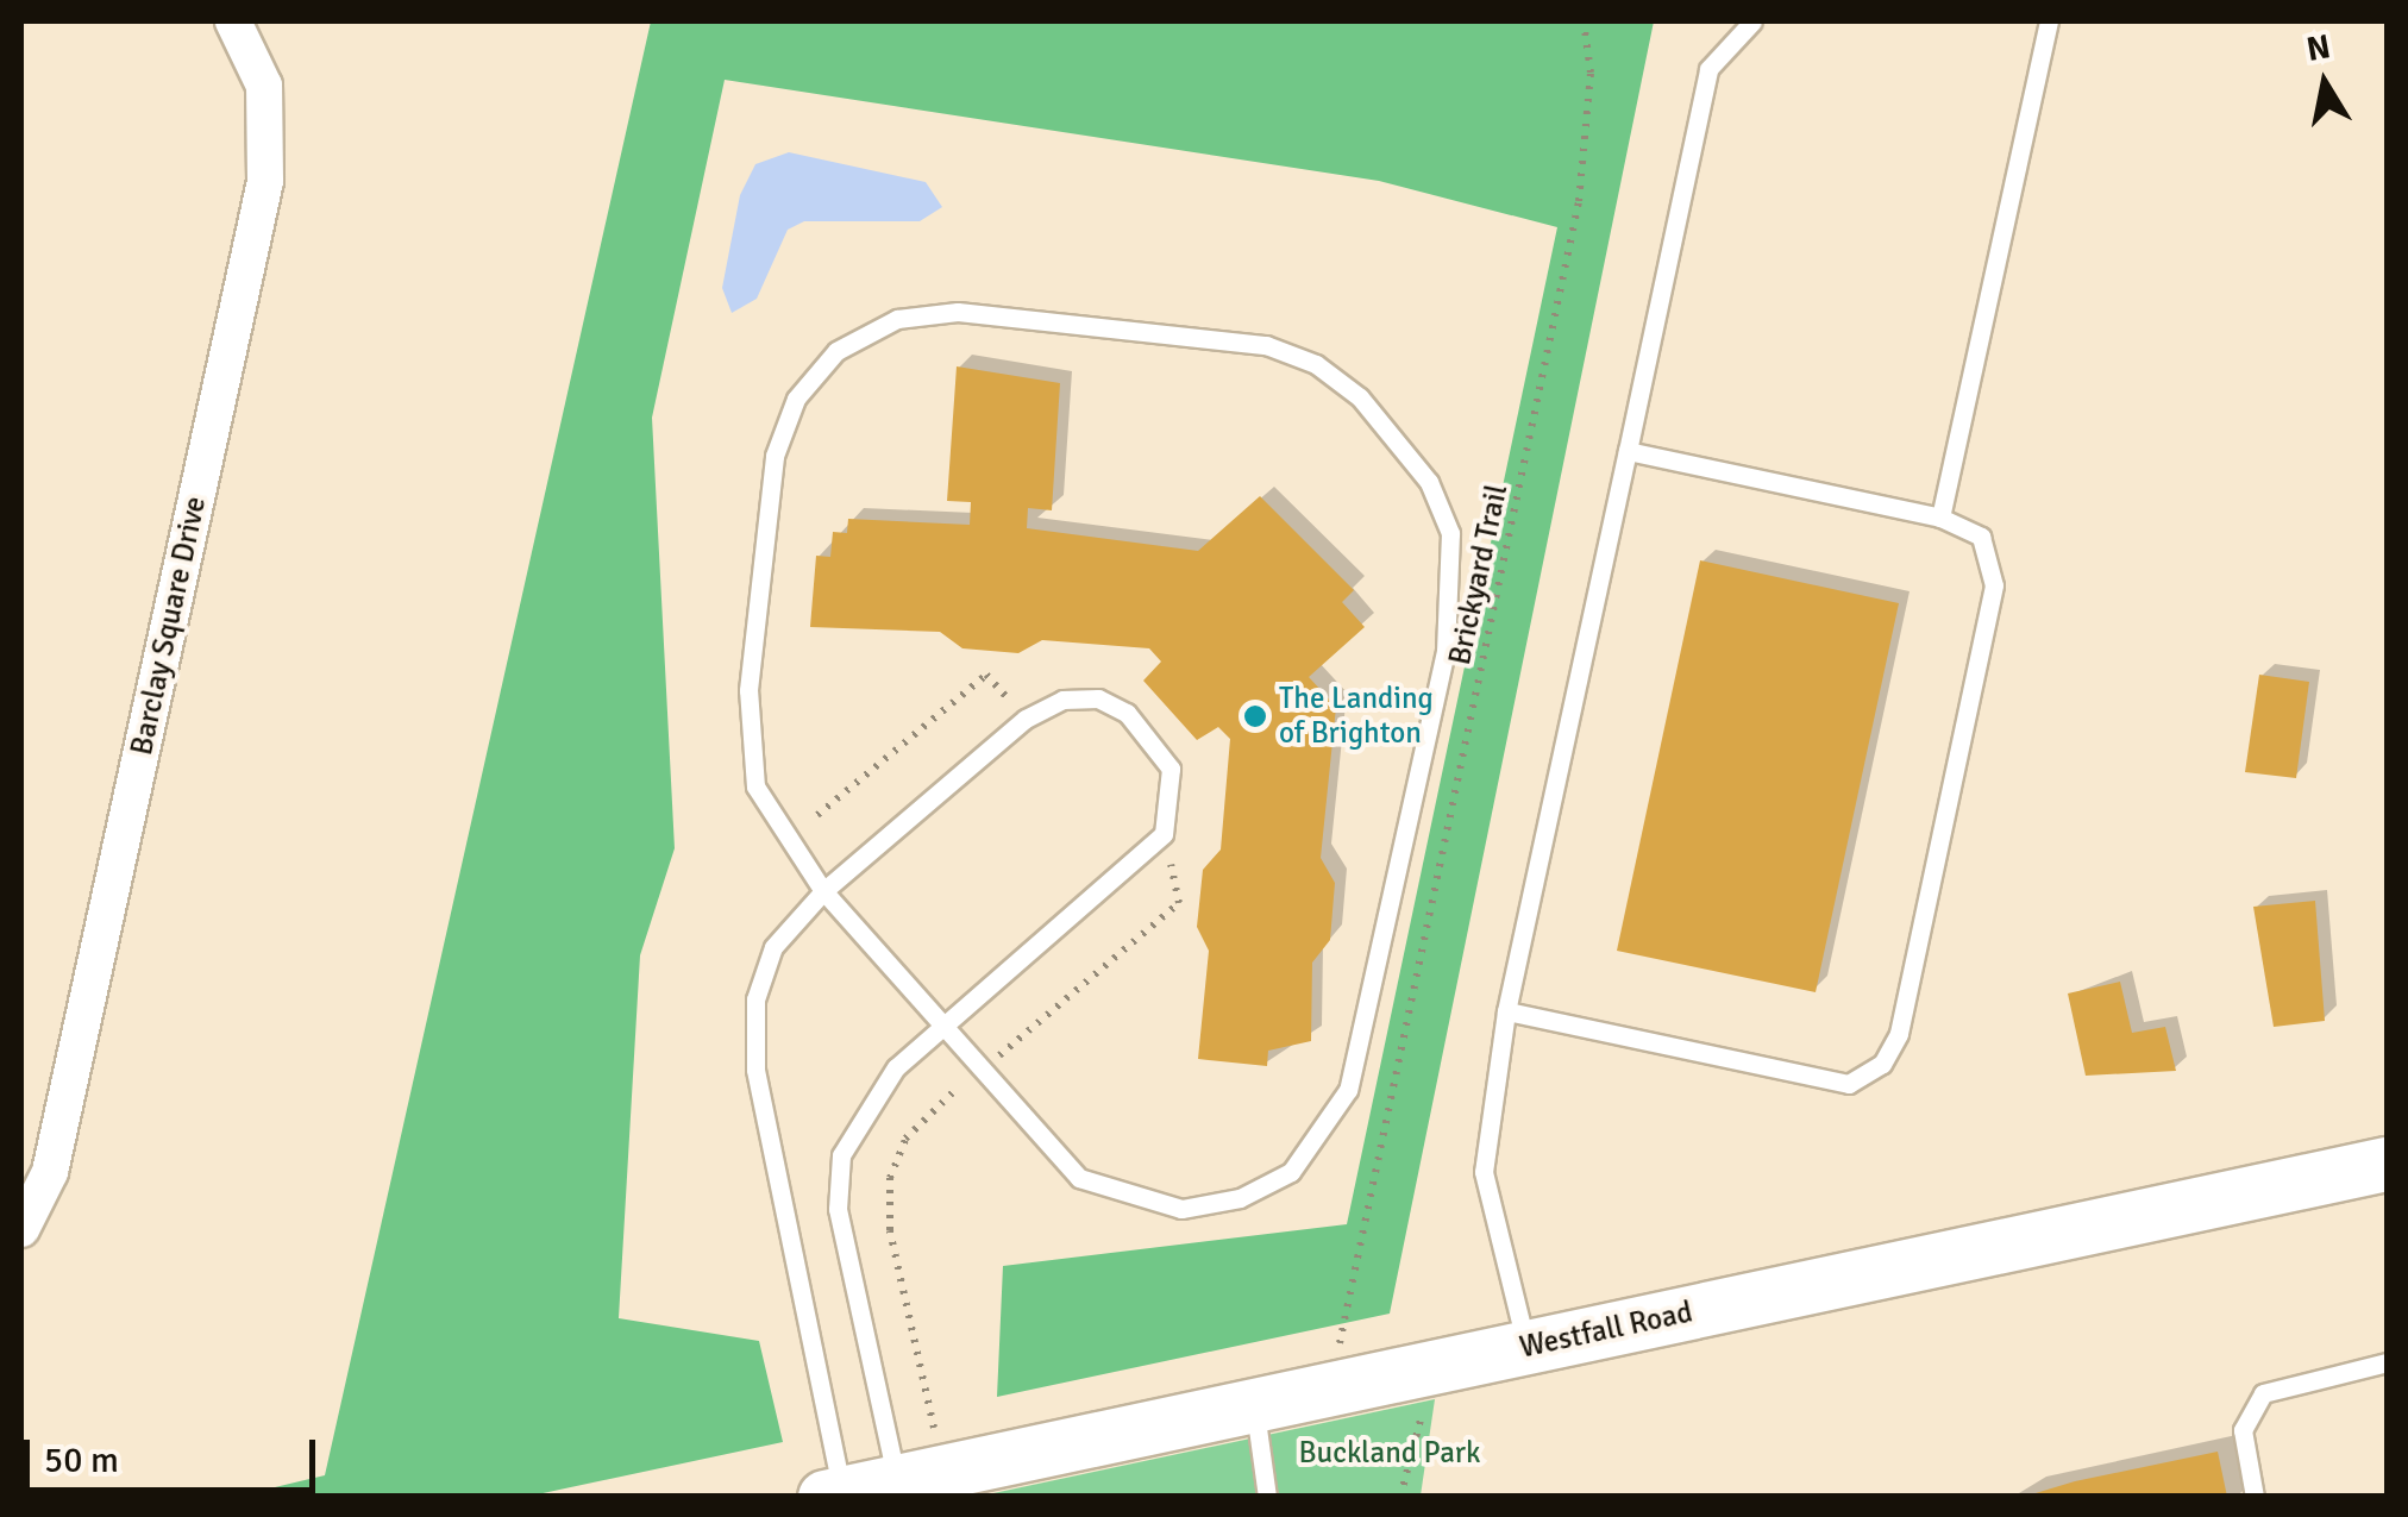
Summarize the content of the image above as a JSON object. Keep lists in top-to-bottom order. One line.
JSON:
{"streets":{"street":["Barclay Square Drive","Westfall Road"],"path":["Brickyard Trail"]},"parks":["Buckland Park"],"places":["The Landing of Brighton"],"scale_bar":"50 m","north":"top"}
